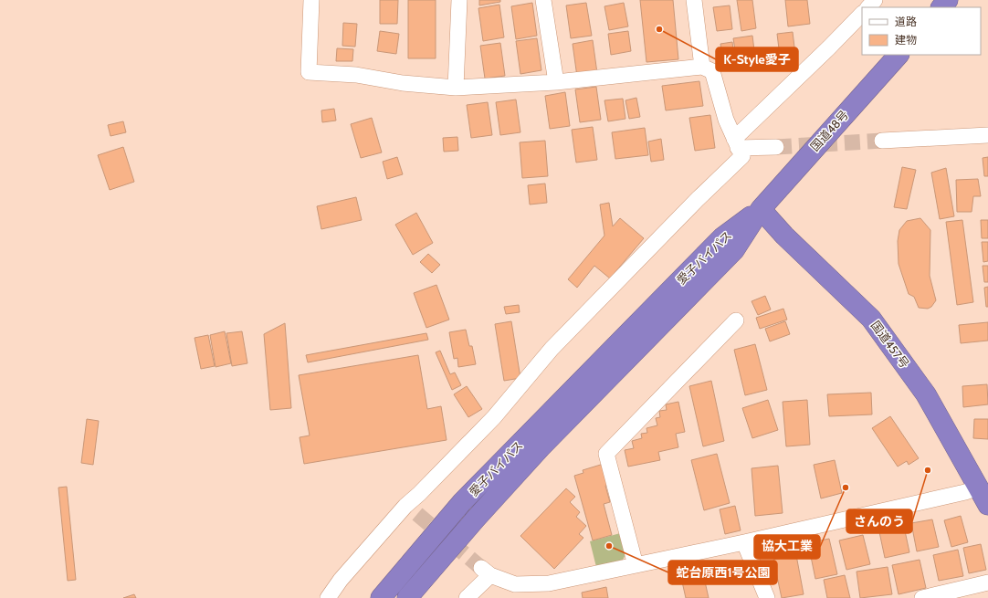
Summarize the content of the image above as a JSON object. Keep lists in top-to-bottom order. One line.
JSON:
{"streets":{"highway":["国道48号","愛子バイパス","国道457号"]},"crossings":[["国道48号","愛子バイパス"],["国道48号","国道457号"],["愛子バイパス","国道457号"]],"places":["K-Style愛子","さんのう","協大工業","蛇台原西1号公園"],"legend":["道路","建物"]}
